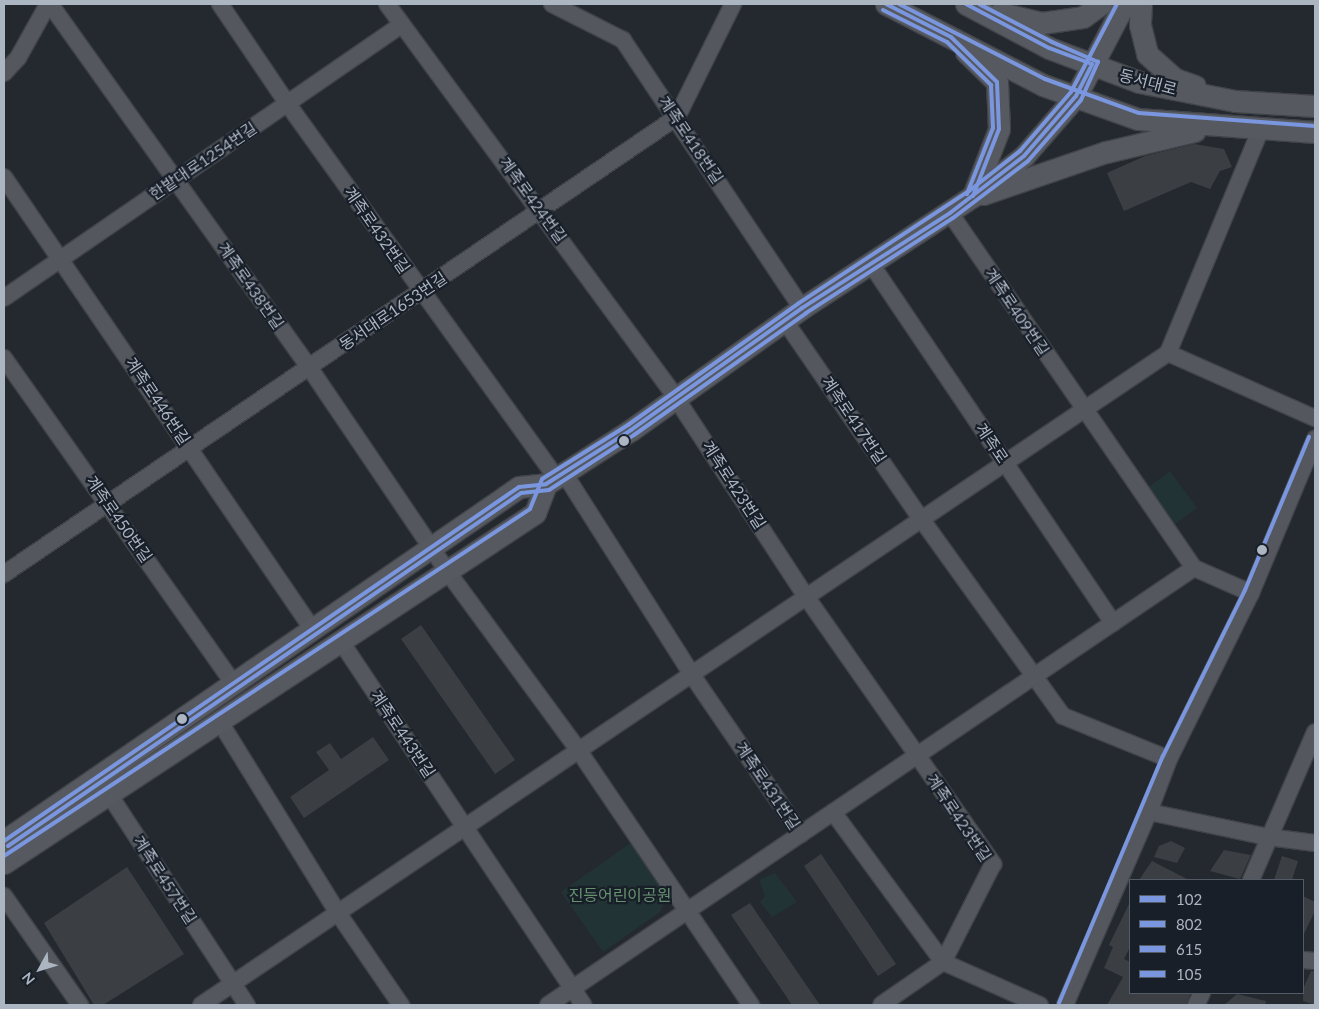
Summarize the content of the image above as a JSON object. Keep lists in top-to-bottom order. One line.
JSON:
{"streets":{"main road":["동서대로"],"street":["계족로418번길","한밭대로1254번길","계족로424번길","계족로432번길","계족로438번길","동서대로1653번길","계족로409번길","계족로446번길","계족로417번길","계족로","계족로423번길","계족로450번길","계족로443번길","계족로431번길","계족로457번길"]},"crossings":[["계족로418번길","동서대로1653번길"],["계족로418번길","계족로417번길"],["한밭대로1254번길","계족로424번길"],["한밭대로1254번길","계족로432번길"],["한밭대로1254번길","계족로438번길"],["한밭대로1254번길","계족로446번길"],["계족로424번길","동서대로1653번길"],["계족로424번길","계족로423번길"],["계족로432번길","동서대로1653번길"],["계족로432번길","계족로431번길"],["계족로438번길","동서대로1653번길"],["계족로438번길","계족로431번길"],["동서대로1653번길","계족로446번길"],["동서대로1653번길","계족로450번길"],["계족로443번길","계족로431번길"]],"parks":["진등어린이공원"],"lines":["transit line 102","transit line 802","transit line 615","transit line 105"],"legend":["102","802","615","105"],"north":"bottom left"}
